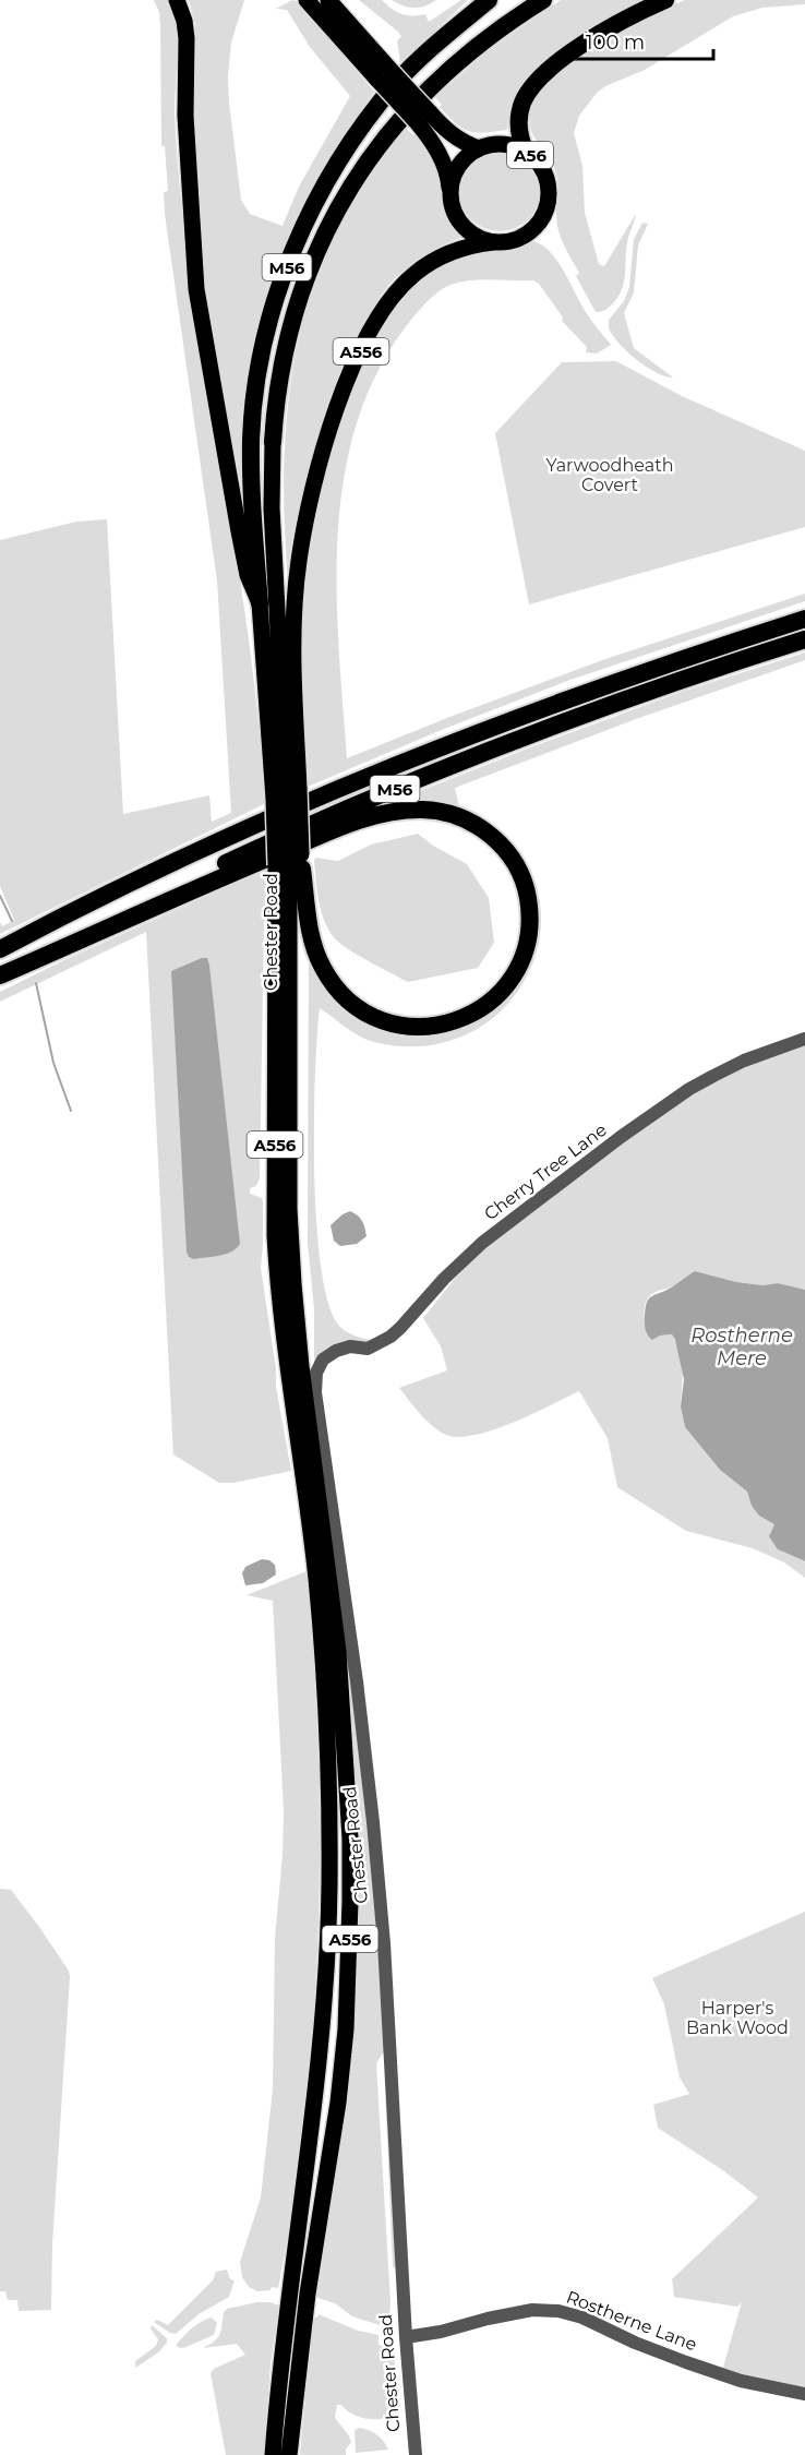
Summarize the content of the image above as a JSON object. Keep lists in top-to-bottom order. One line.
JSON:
{"streets":{"highway":["A56","M56","A556","Chester Road"],"street":["Cherry Tree Lane","Rostherne Lane"]},"crossings":[["A56","A556"],["M56","Chester Road"],["A556","Chester Road"],["Chester Road","Cherry Tree Lane"],["Chester Road","Rostherne Lane"]],"water":["Rostherne Mere"],"parks":["Yarwoodheath Covert","Harper's Bank Wood"],"scale_bar":"100 m"}
